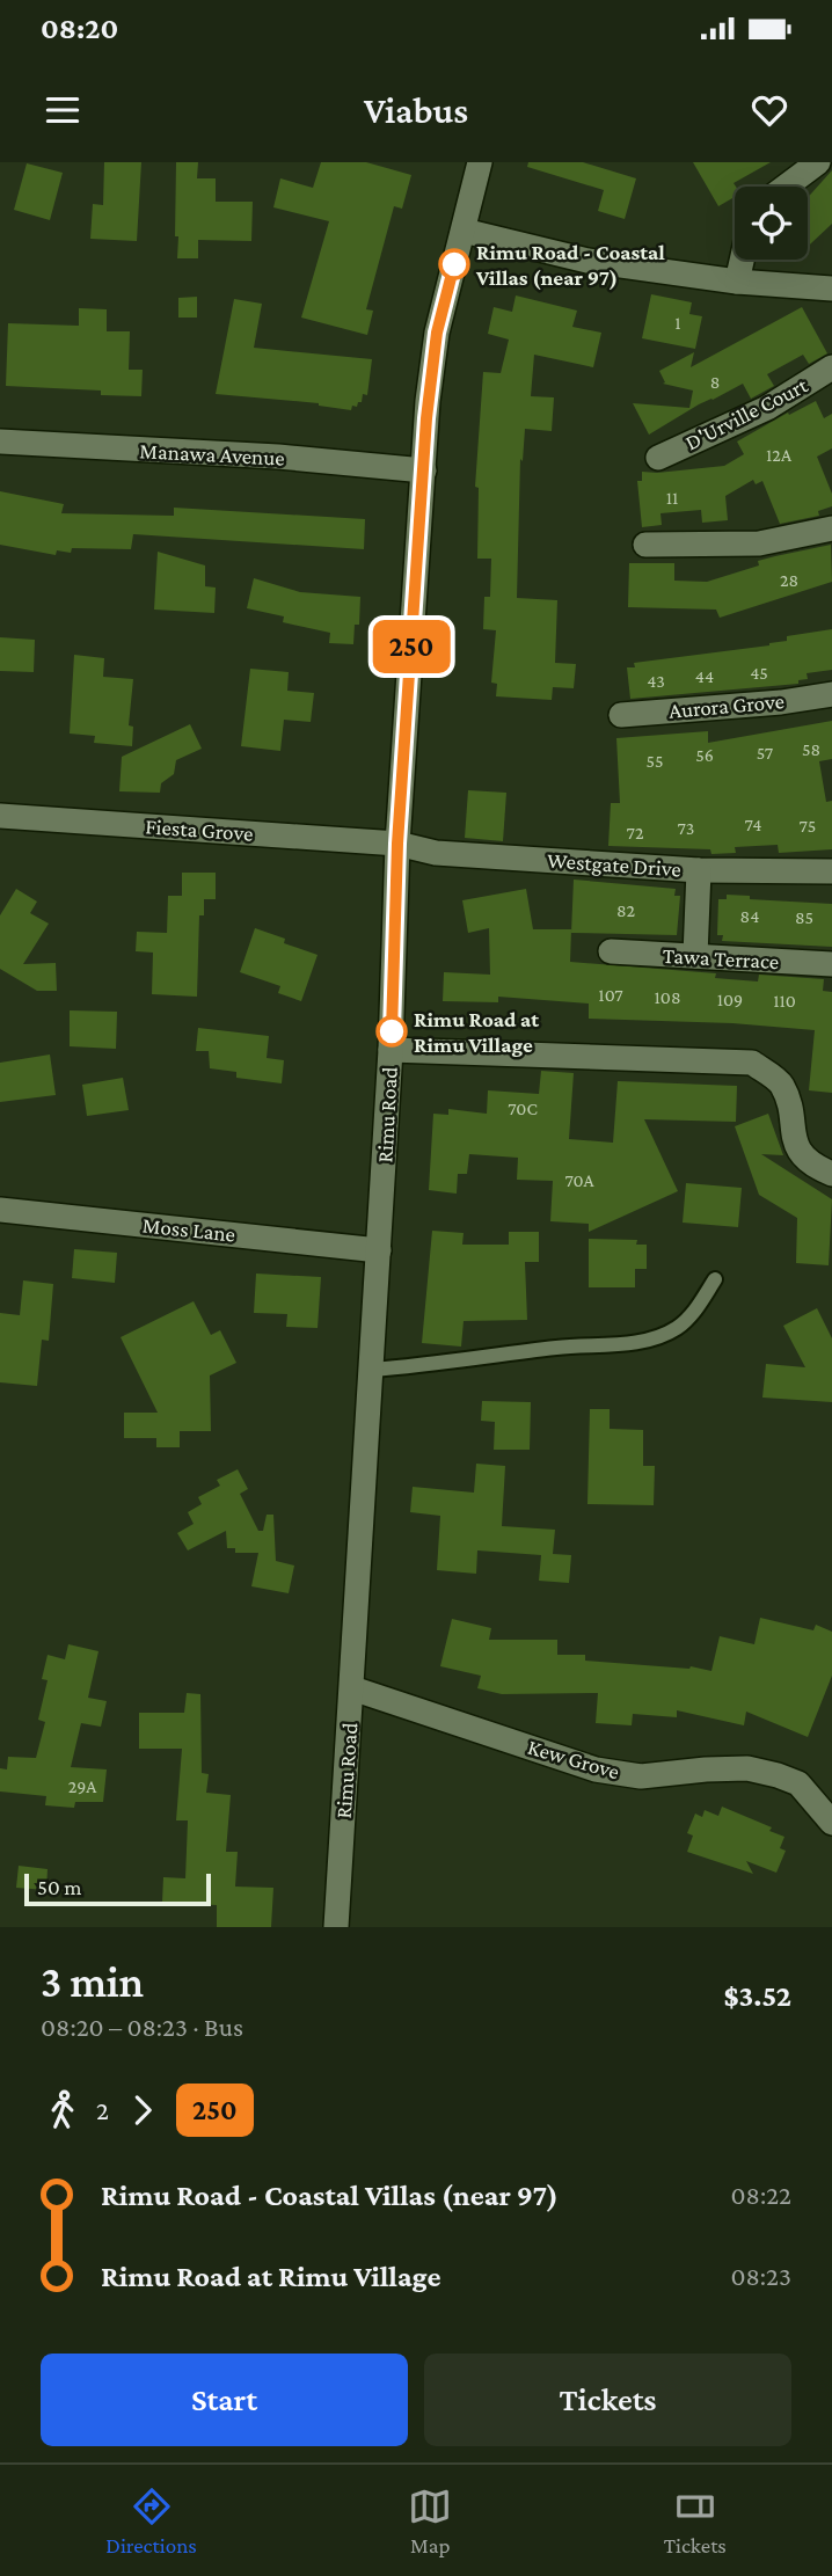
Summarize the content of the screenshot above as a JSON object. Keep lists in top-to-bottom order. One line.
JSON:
{"streets":{"street":["D'Urville Court","Manawa Avenue","Aurora Grove","Fiesta Grove","Westgate Drive","Tawa Terrace","Rimu Road","Moss Lane","Kew Grove"]},"crossings":[["Manawa Avenue","Rimu Road"],["Fiesta Grove","Westgate Drive"],["Fiesta Grove","Rimu Road"],["Westgate Drive","Rimu Road"],["Rimu Road","Moss Lane"],["Rimu Road","Kew Grove"]],"places":["Rimu Road - Coastal Villas (near 97)","Rimu Road at Rimu Village"],"lines":["bus line 250"],"house_numbers":["1","8","12A","11","28","45","44","43","58","57","56","55","74","75","73","72","82","84","85","107","108","109","110","70C","70A","29A"],"scale_bar":"50 m","page":{"status":"08:20","header":"Viabus","on_map":"250","scale":"50 m","heading":["3 min","08:20 – 08:23 · Bus","$3.52"],"legs":["2","250"],"list":[{"name":"Rimu Road - Coastal Villas (near 97)","value":"08:22"},{"name":"Rimu Road at Rimu Village","value":"08:23"}],"buttons":["Start","Tickets"],"tabs":["Directions","Map","Tickets"]}}
